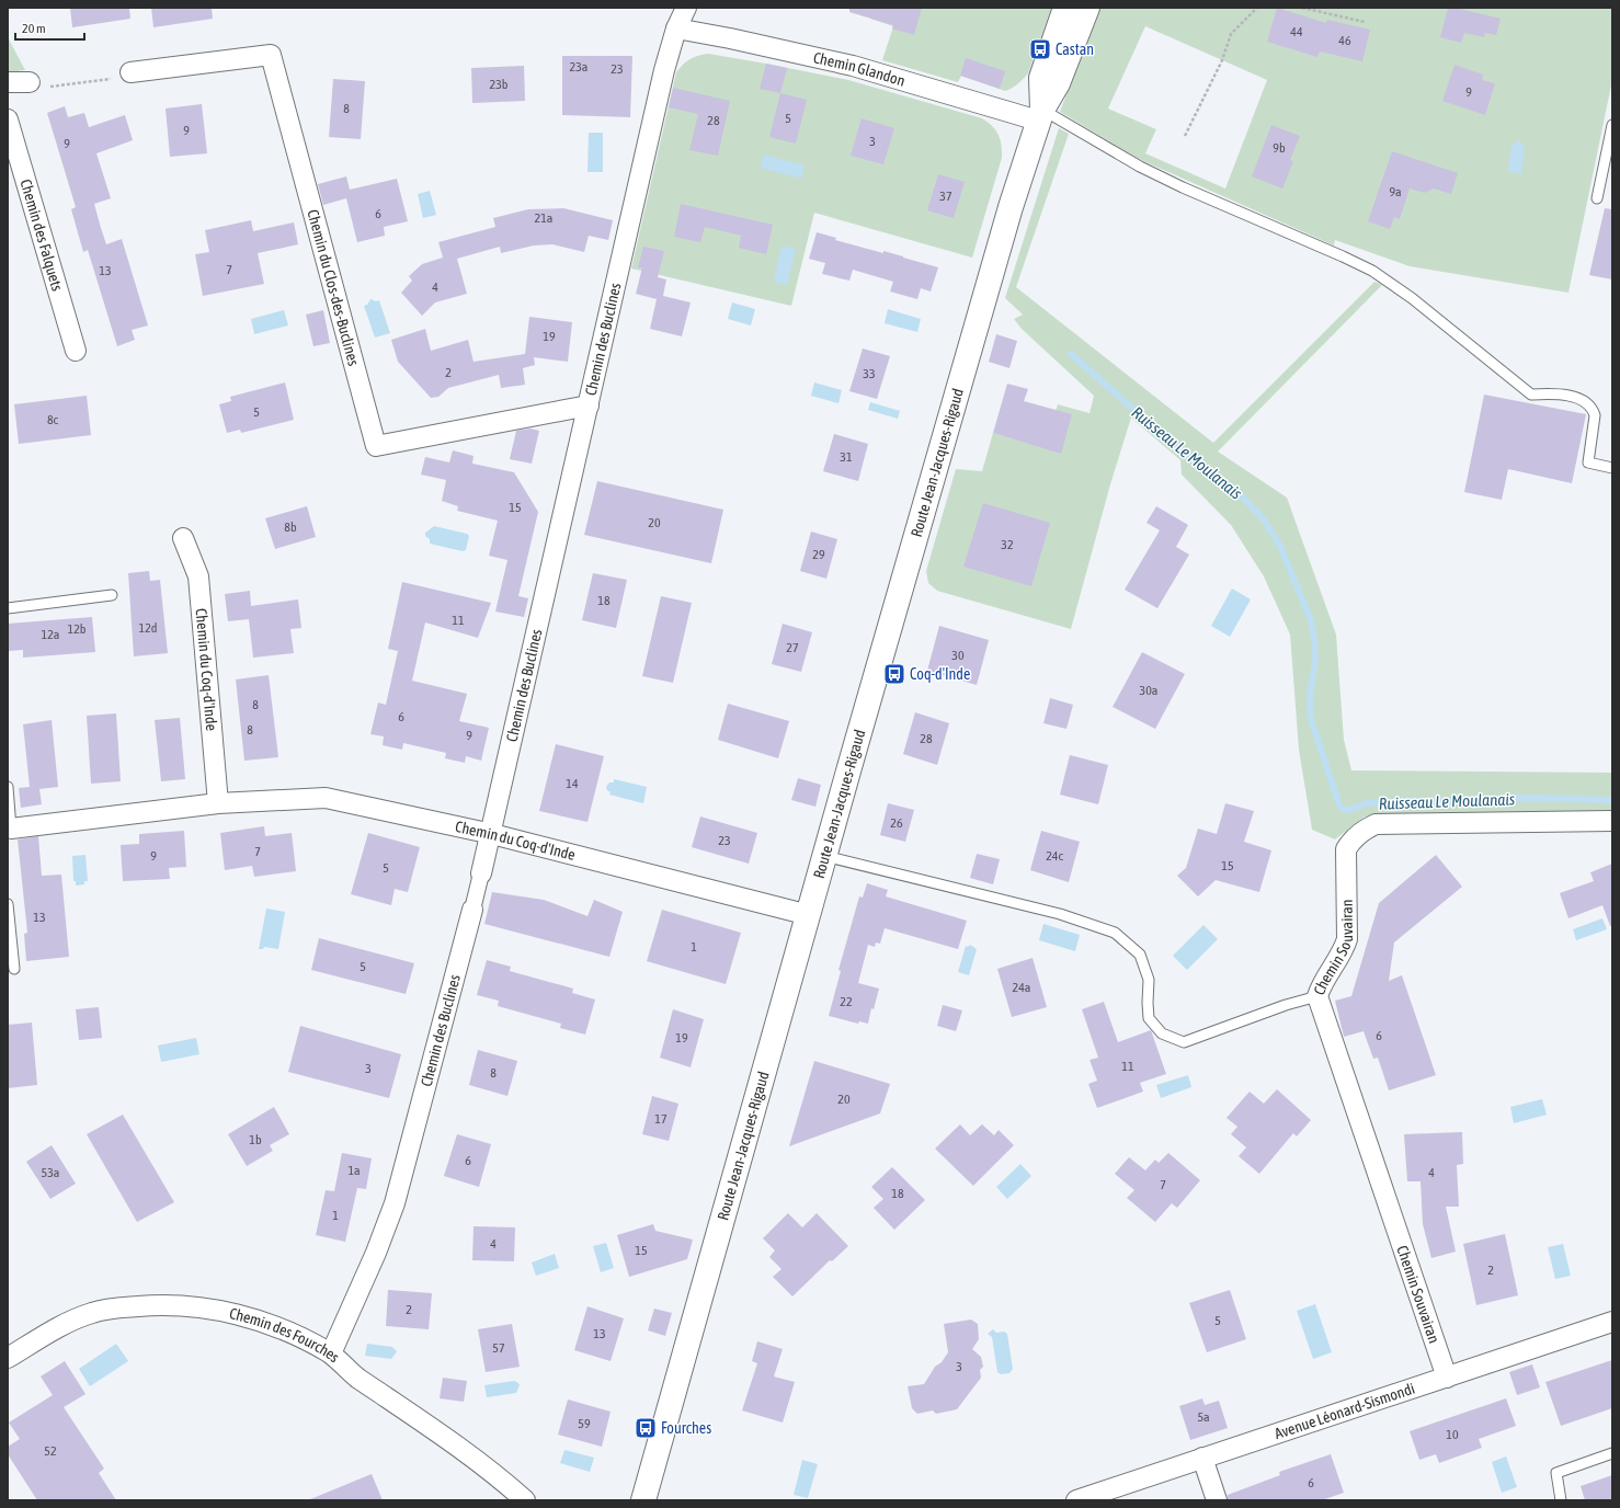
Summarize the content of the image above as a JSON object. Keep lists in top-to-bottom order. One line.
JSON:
{"streets":{"street":["Chemin Glandon","Chemin des Falquets","Chemin du Clos-des-Buclines","Chemin des Buclines","Route Jean-Jacques-Rigaud","Chemin du Coq-d'Inde","Chemin Souvairan","Chemin des Fourches","Avenue Léonard-Sismondi"]},"crossings":[["Chemin Glandon","Chemin des Buclines"],["Chemin Glandon","Route Jean-Jacques-Rigaud"],["Chemin du Clos-des-Buclines","Chemin des Buclines"],["Chemin des Buclines","Chemin du Coq-d'Inde"],["Chemin des Buclines","Chemin des Fourches"],["Route Jean-Jacques-Rigaud","Chemin du Coq-d'Inde"],["Chemin Souvairan","Avenue Léonard-Sismondi"]],"water":["Ruisseau Le Moulanais"],"places":{"bus stop":["Castan","Coq-d'Inde","Fourches"]},"house_numbers":["44","46","23a","23","23b","9","8","5","28","9","3","9","9b","9a","37","6","21a","7","13","4","19","2","33","5","8c","31","15","20","8b","32","29","18","11","12d","12b","12a","27","30","30a","8","6","8","9","28","14","26","23","7","9","24c","15","5","13","1","5","24a","22","6","19","11","3","8","20","17","1b","6","1a","53a","4","7","18","1","4","15","2","2","5","13","57","3","5a","59","10","52","6"],"scale_bar":"20 m"}
